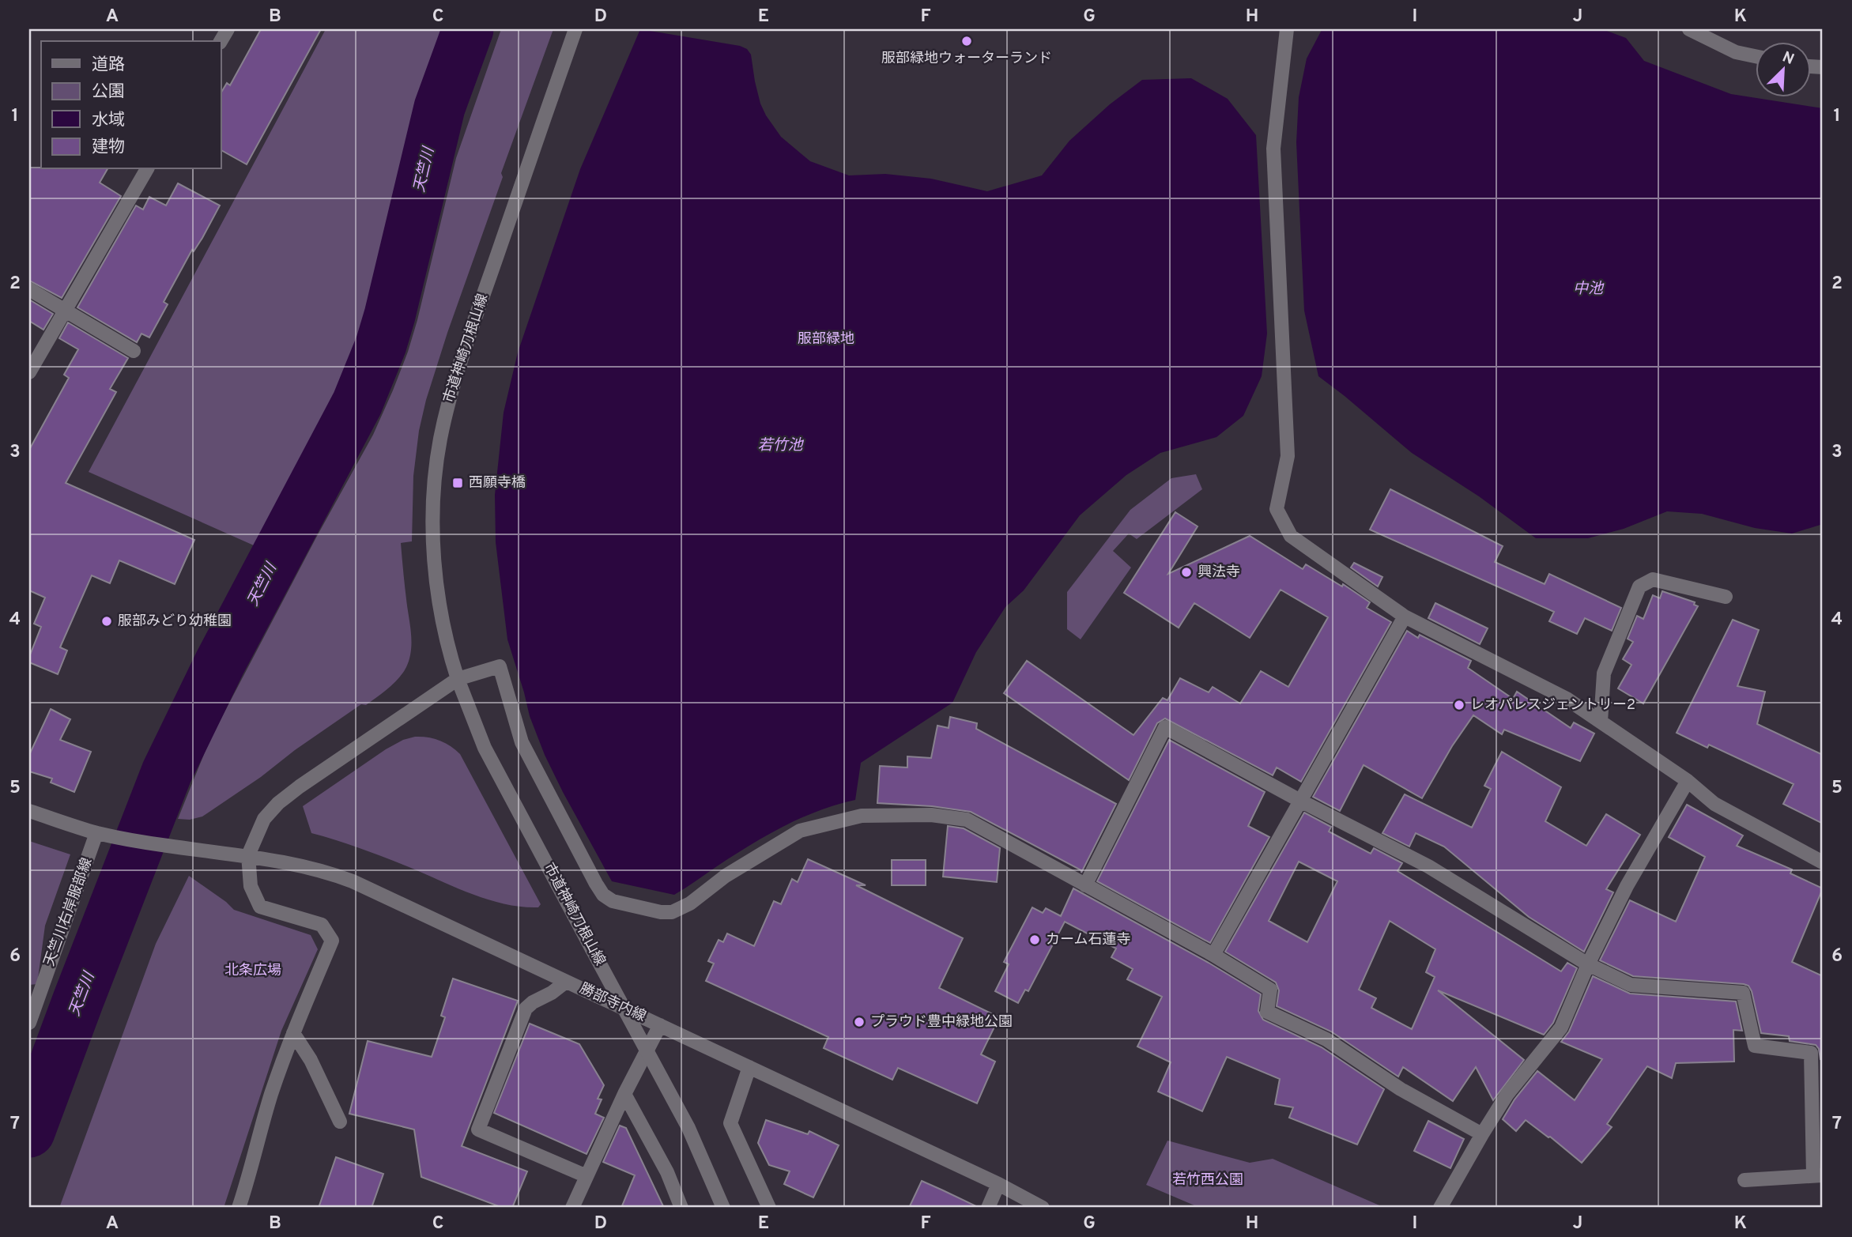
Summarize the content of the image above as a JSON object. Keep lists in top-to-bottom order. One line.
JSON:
{"streets":{"street":["市道神崎刀根山線","天竺川右岸服部線","勝部寺内線"]},"crossings":[["天竺川右岸服部線","勝部寺内線"]],"water":["天竺川","中池","若竹池"],"parks":["服部緑地","北条広場","若竹西公園"],"places":{"other":["服部緑地ウォーターランド","興法寺","服部みどり幼稚園","レオパレスジェントリー2","カーム石蓮寺","プラウド豊中緑地公園"],"transit":["西願寺橋"]},"legend":["道路","公園","水域","建物"],"north":"top right","grid":{"columns":["A","B","C","D","E","F","G","H","I","J","K"],"rows":["1","2","3","4","5","6","7"]}}
